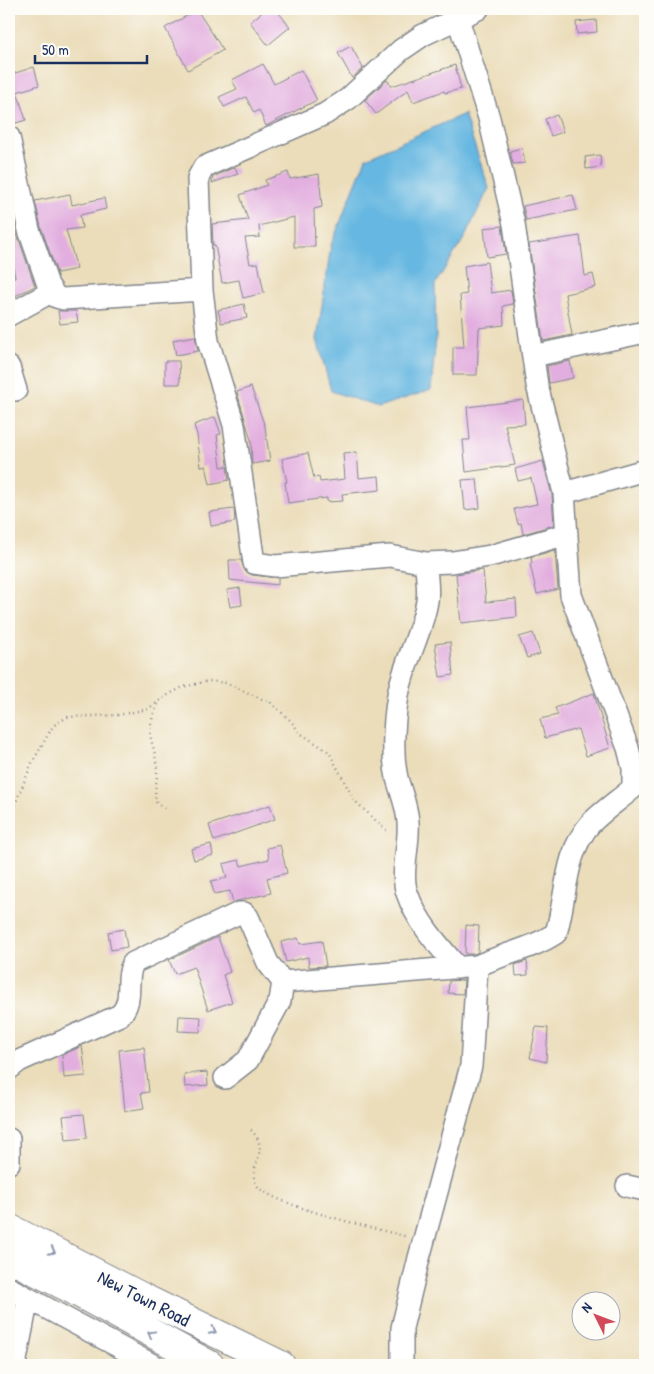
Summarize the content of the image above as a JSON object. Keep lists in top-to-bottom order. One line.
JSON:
{"streets":{"main road":["New Town Road"]},"scale_bar":"50 m","north":"top left"}
